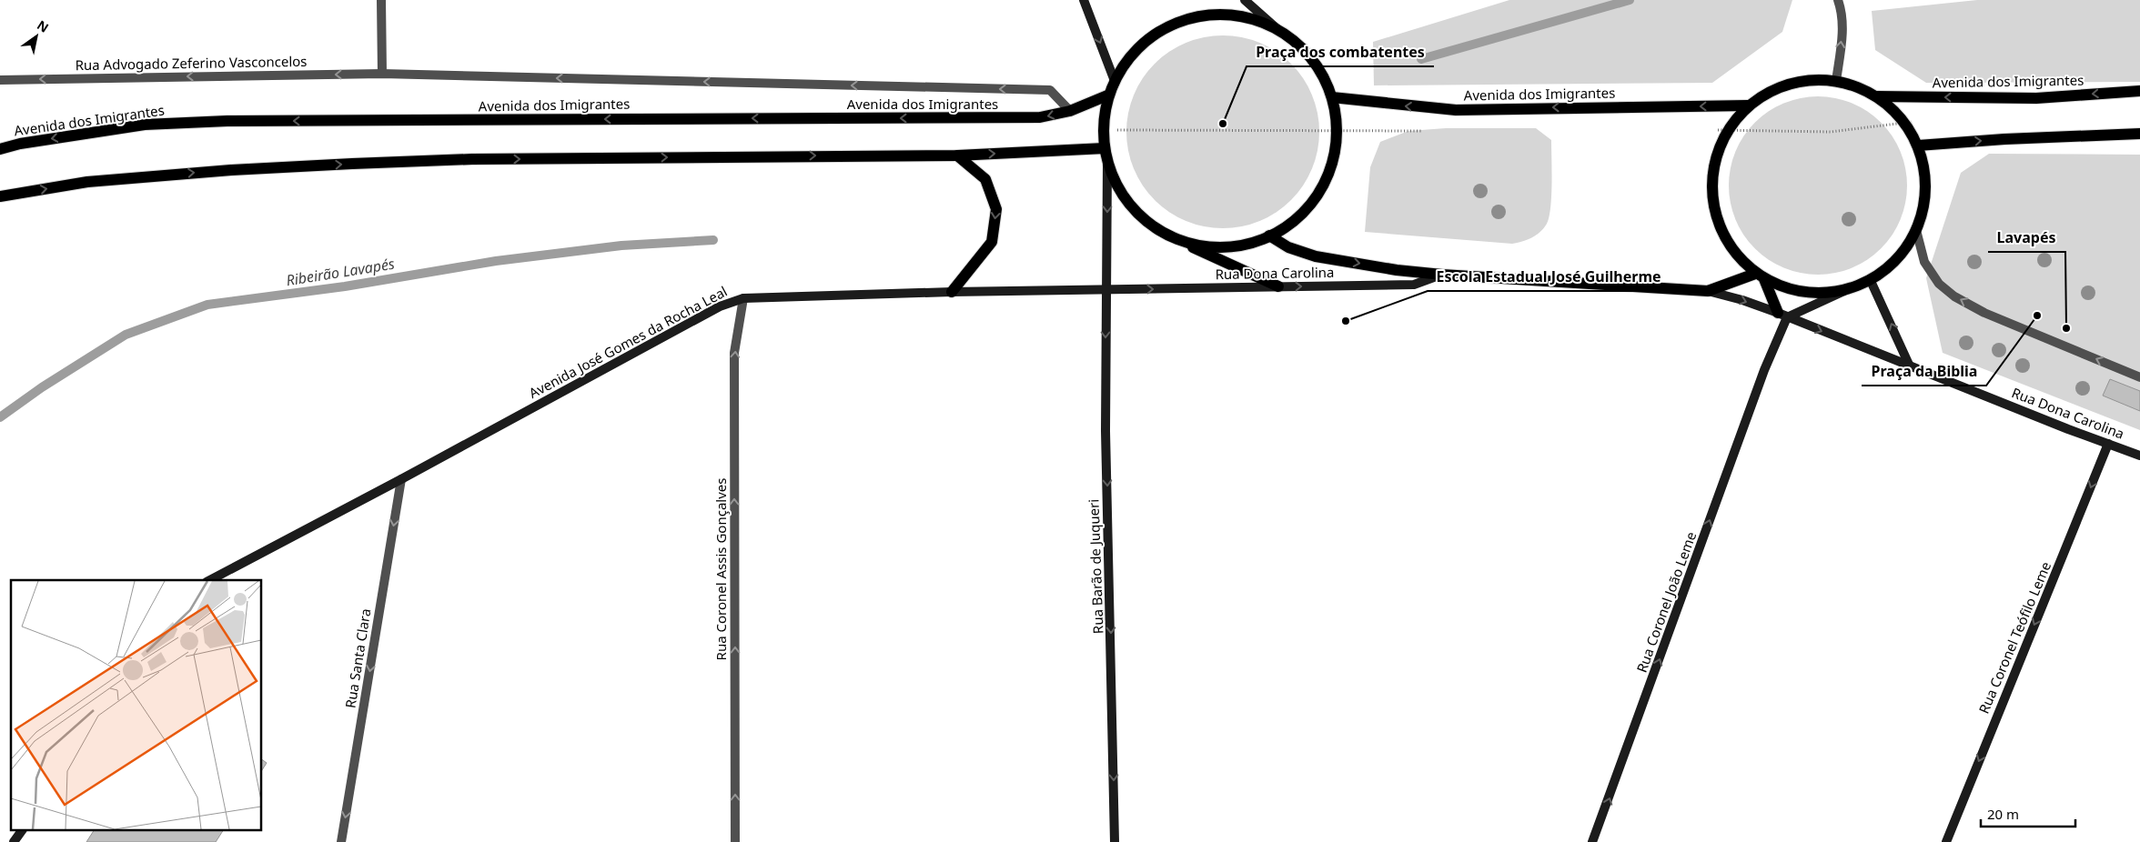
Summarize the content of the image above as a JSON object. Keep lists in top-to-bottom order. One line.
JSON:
{"streets":{"main road":["Avenida dos Imigrantes","Rua Dona Carolina"],"street":["Rua Advogado Zeferino Vasconcelos","Avenida José Gomes da Rocha Leal","Rua Barão de Juqueri","Rua Coronel Assis Gonçalves","Rua Coronel João Leme","Rua Coronel Teófilo Leme","Rua Santa Clara"]},"crossings":[["Rua Advogado Zeferino Vasconcelos","Avenida dos Imigrantes"],["Avenida dos Imigrantes","Rua Dona Carolina"],["Rua Dona Carolina","Avenida José Gomes da Rocha Leal"],["Rua Dona Carolina","Rua Barão de Juqueri"],["Rua Dona Carolina","Rua Coronel João Leme"],["Rua Dona Carolina","Rua Coronel Teófilo Leme"],["Avenida José Gomes da Rocha Leal","Rua Barão de Juqueri"],["Avenida José Gomes da Rocha Leal","Rua Coronel Assis Gonçalves"],["Avenida José Gomes da Rocha Leal","Rua Santa Clara"]],"one_way":["Rua Advogado Zeferino Vasconcelos","Rua Barão de Juqueri","Rua Coronel Assis Gonçalves","Rua Coronel João Leme","Rua Coronel Teófilo Leme","Rua Santa Clara"],"water":["Ribeirão Lavapés"],"places":["Praça dos combatentes","Praça da Biblia","Escola Estadual José Guilherme","Lavapés"],"scale_bar":"20 m","north":"top right"}
